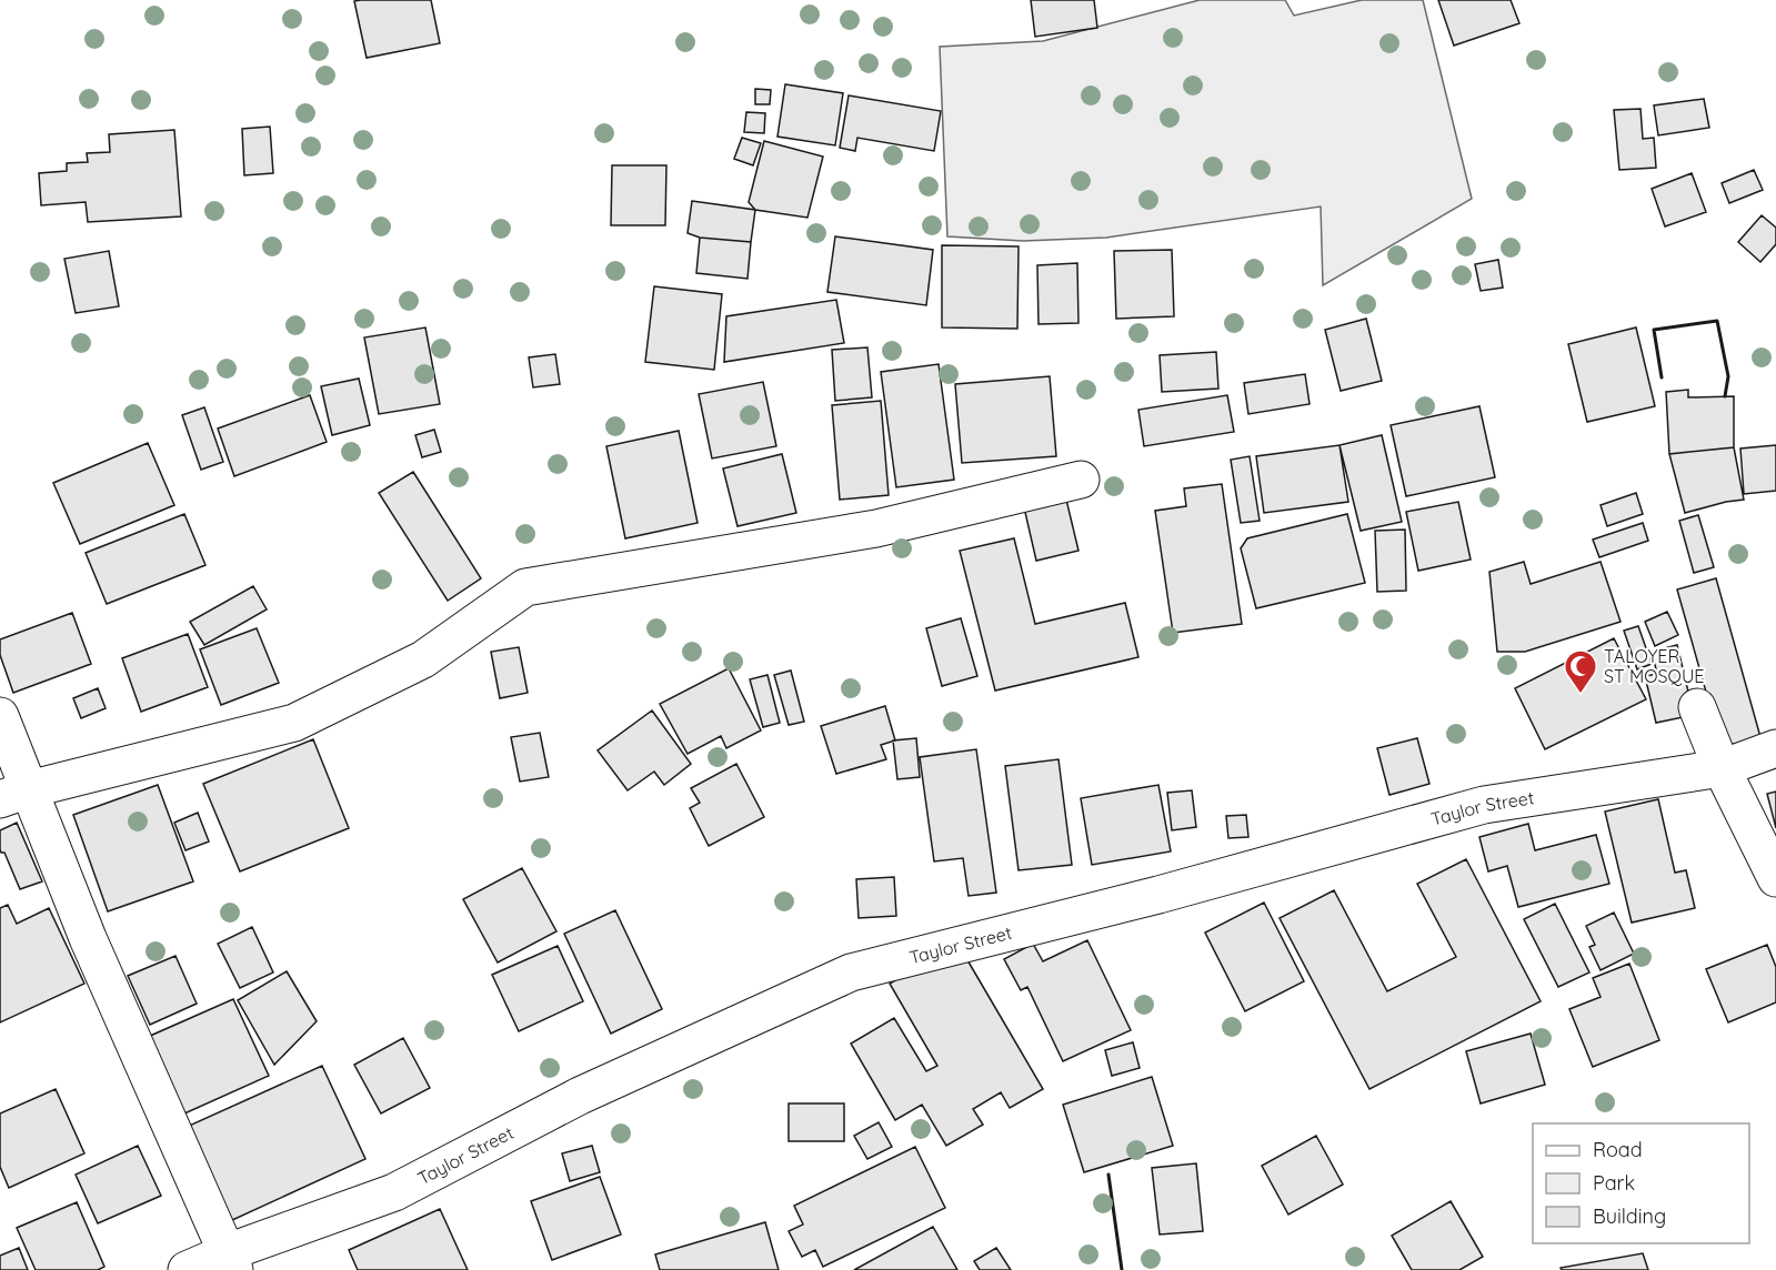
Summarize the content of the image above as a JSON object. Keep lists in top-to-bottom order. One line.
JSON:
{"streets":{"street":["Taylor Street"]},"places":{"mosque":["TALOYER ST MOSQUE"]},"legend":["Road","Park","Building"]}
